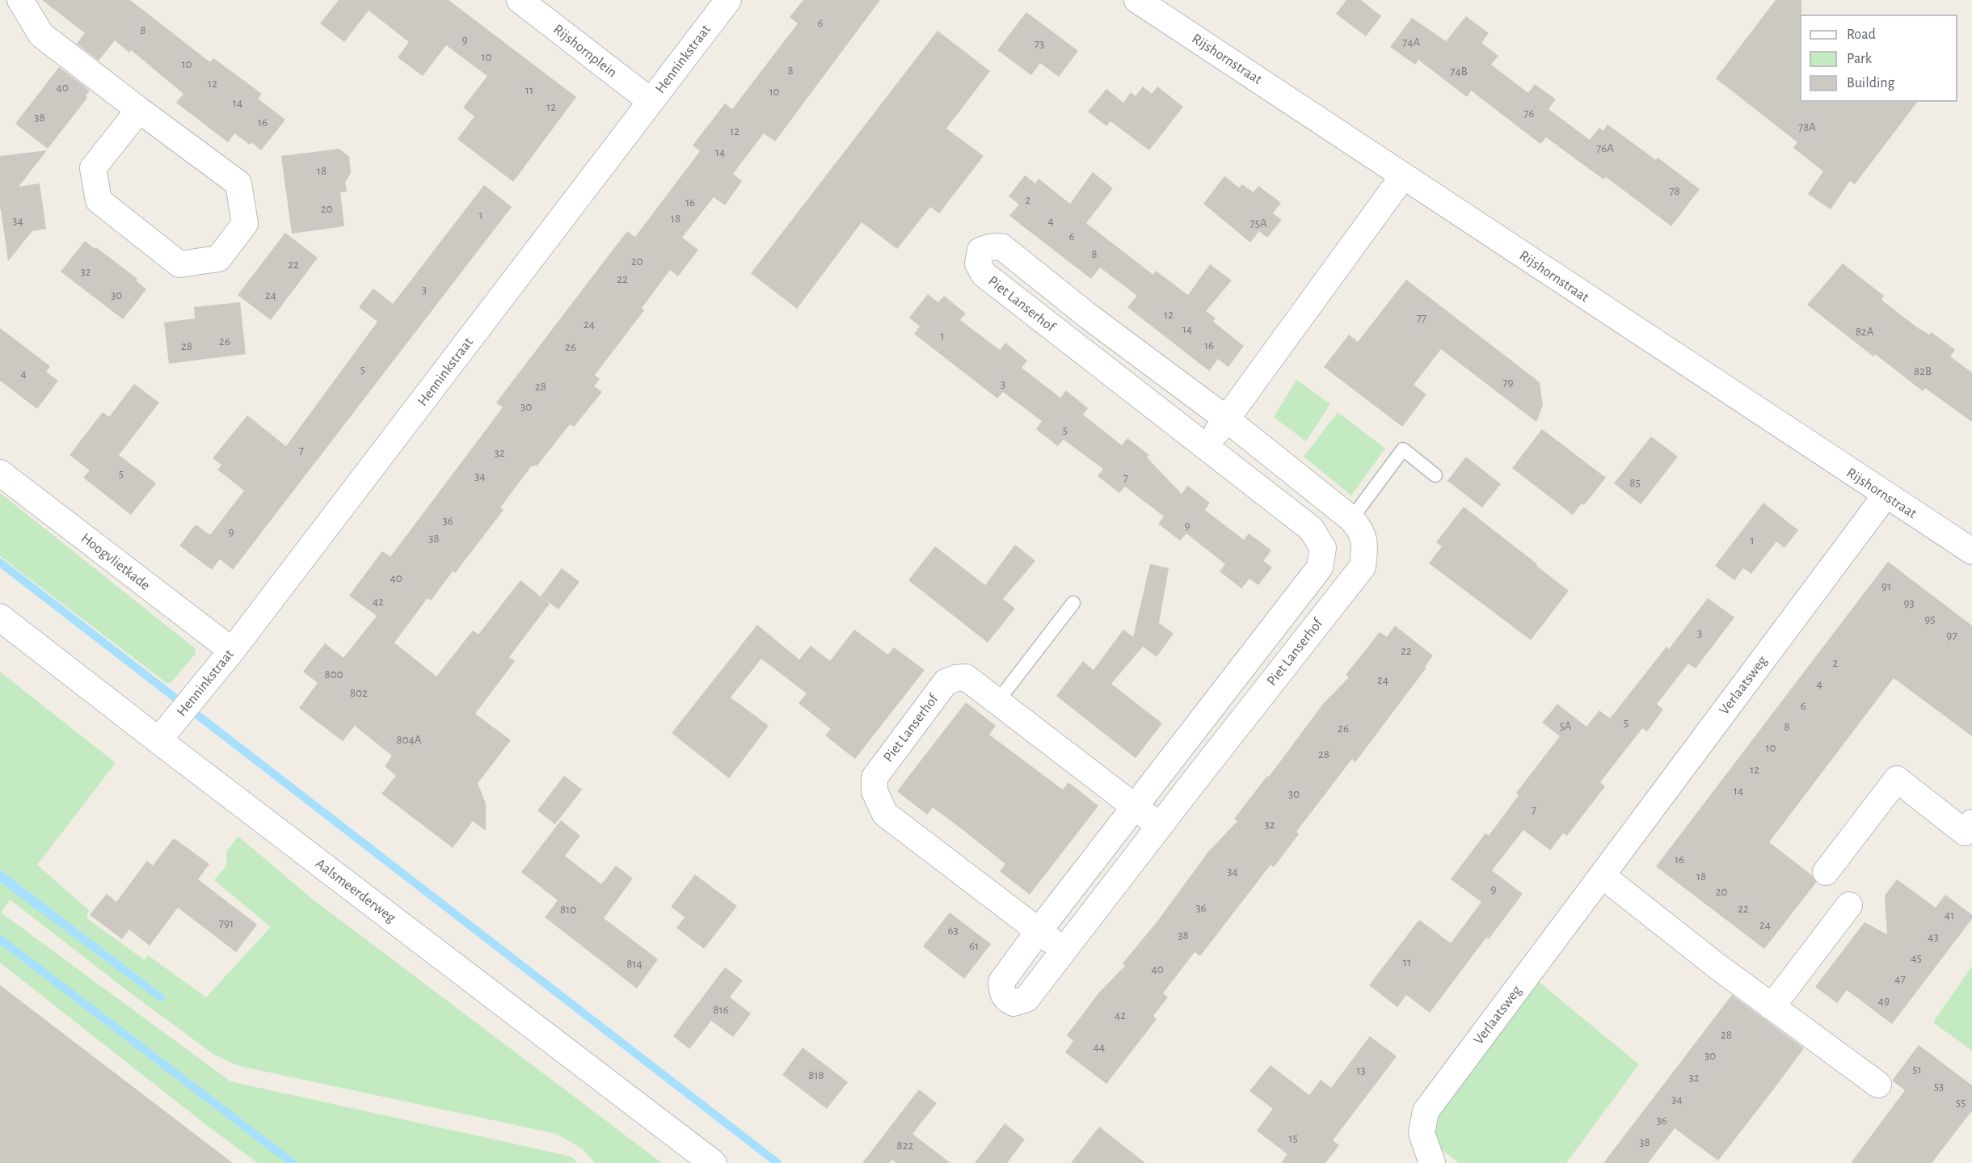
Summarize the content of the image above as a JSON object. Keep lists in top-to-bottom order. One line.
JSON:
{"streets":{"street":["Rijshornplein","Henninkstraat","Rijshornstraat","Piet Lanserhof","Hoogvlietkade","Verlaatsweg","Aalsmeerderweg"]},"crossings":[["Rijshornplein","Henninkstraat"],["Henninkstraat","Hoogvlietkade"],["Henninkstraat","Aalsmeerderweg"],["Rijshornstraat","Verlaatsweg"]],"house_numbers":["6","8","9","74A","73","10","10","8","74B","12","40","11","10","14","12","76","38","16","78A","12","76A","14","18","78","2","16","20","1","18","34","4","75A","6","8","20","22","32","22","3","30","24","12","77","24","14","82A","1","26","16","28","26","5","82B","4","79","3","28","30","5","7","32","5","34","7","85","36","9","9","38","1","40","91","42","93","95","3","97","22","2","800","24","4","802","6","5","5A","8","26","804A","10","28","12","14","30","7","32","16","34","18","9","20","36","22","810","41","791","24","63","38","43","61","45","11","814","40","47","49","816","42","28","44","30","51","13","818","32","53","34","55","36","15","38","822"],"legend":["Road","Park","Building"]}
